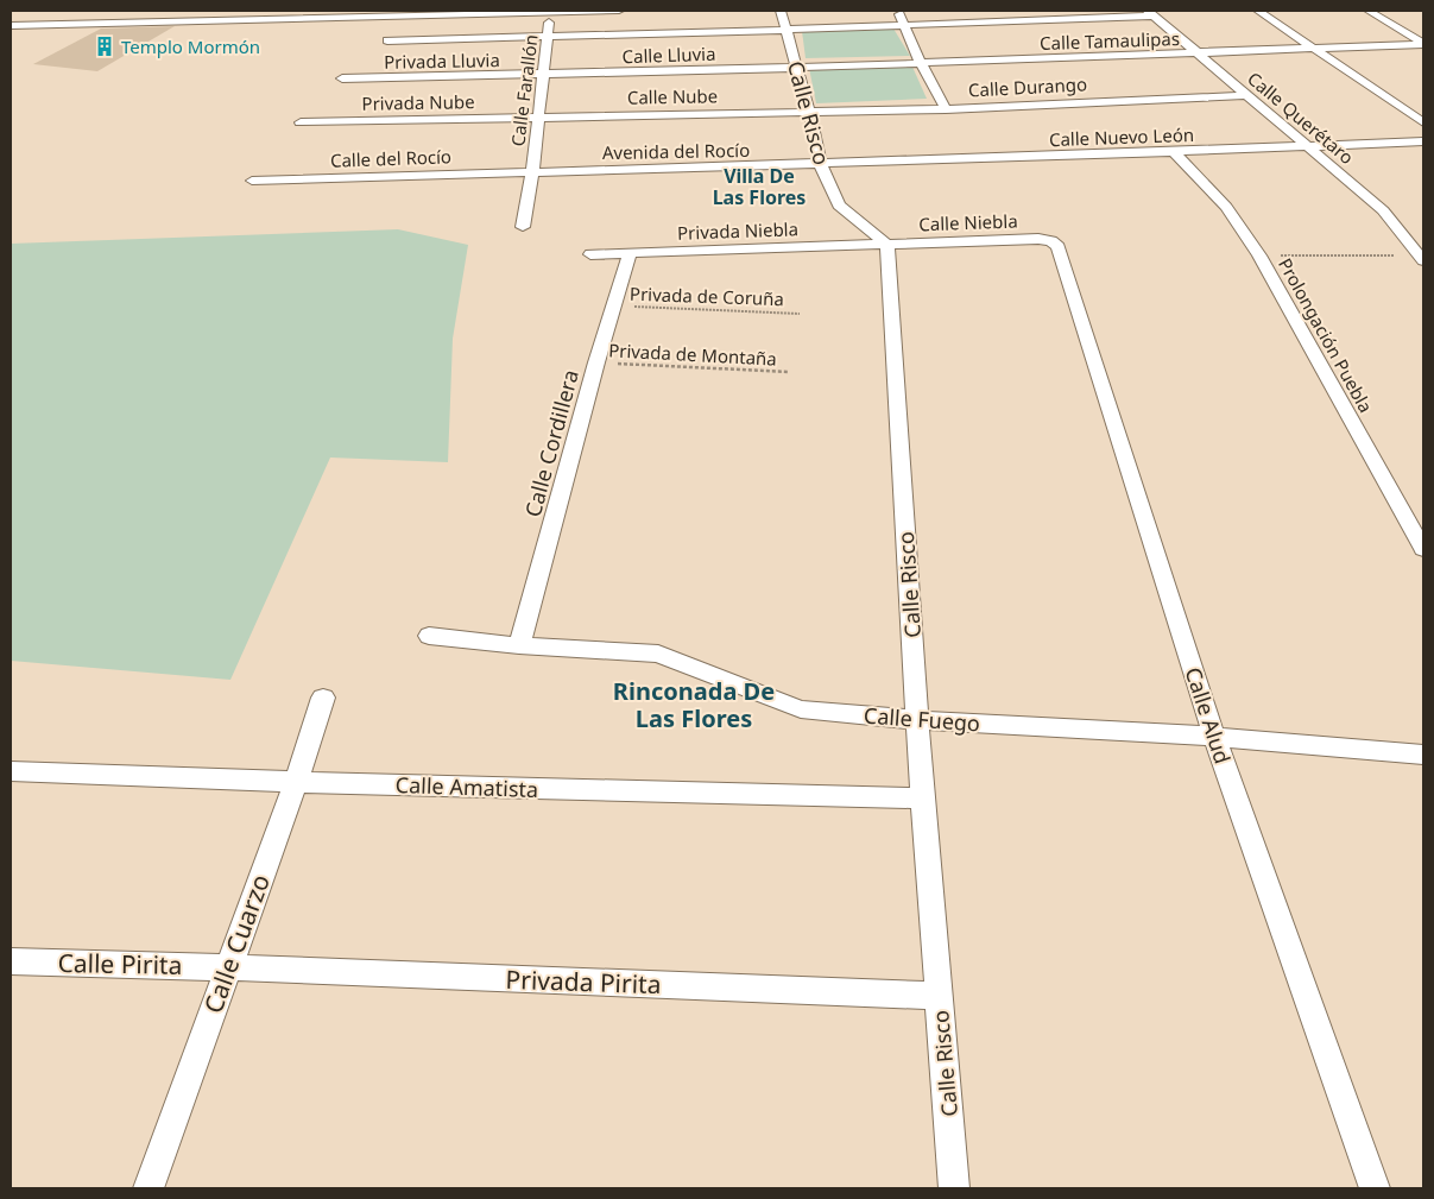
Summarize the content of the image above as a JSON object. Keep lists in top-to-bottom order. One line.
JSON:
{"streets":{"street":["Calle Tamaulipas","Calle Lluvia","Privada Lluvia","Calle Durango","Calle Farallón","Calle Nube","Privada Nube","Calle Risco","Calle Querétaro","Calle Nuevo León","Avenida del Rocío","Calle del Rocío","Calle Niebla","Privada Niebla","Prolongación Puebla","Calle Cordillera","Calle Alud","Calle Fuego","Calle Amatista","Calle Cuarzo","Calle Pirita","Privada Pirita"],"path":["Privada de Coruña","Privada de Montaña"]},"crossings":[["Calle Tamaulipas","Calle Lluvia"],["Calle Tamaulipas","Calle Risco"],["Calle Tamaulipas","Calle Querétaro"],["Calle Lluvia","Privada Lluvia"],["Calle Lluvia","Calle Farallón"],["Calle Lluvia","Calle Risco"],["Privada Lluvia","Calle Farallón"],["Calle Durango","Calle Nube"],["Calle Durango","Calle Risco"],["Calle Durango","Calle Querétaro"],["Calle Farallón","Calle Nube"],["Calle Farallón","Privada Nube"],["Calle Farallón","Avenida del Rocío"],["Calle Farallón","Calle del Rocío"],["Calle Nube","Privada Nube"],["Calle Nube","Calle Risco"],["Calle Risco","Calle Nuevo León"],["Calle Risco","Avenida del Rocío"],["Calle Risco","Calle Niebla"],["Calle Risco","Privada Niebla"],["Calle Risco","Calle Fuego"],["Calle Risco","Calle Amatista"],["Calle Risco","Privada Pirita"],["Calle Querétaro","Calle Nuevo León"],["Calle Nuevo León","Avenida del Rocío"],["Calle Nuevo León","Prolongación Puebla"],["Avenida del Rocío","Calle del Rocío"],["Calle Niebla","Privada Niebla"],["Calle Niebla","Calle Alud"],["Privada Niebla","Calle Cordillera"],["Privada de Coruña","Calle Cordillera"],["Privada de Montaña","Calle Cordillera"],["Calle Cordillera","Calle Fuego"],["Calle Alud","Calle Fuego"],["Calle Amatista","Calle Cuarzo"],["Calle Cuarzo","Calle Pirita"],["Calle Cuarzo","Privada Pirita"],["Calle Pirita","Privada Pirita"]],"districts":["Villa De Las Flores","Rinconada De Las Flores"],"places":{"building":["Templo Mormón"]}}
